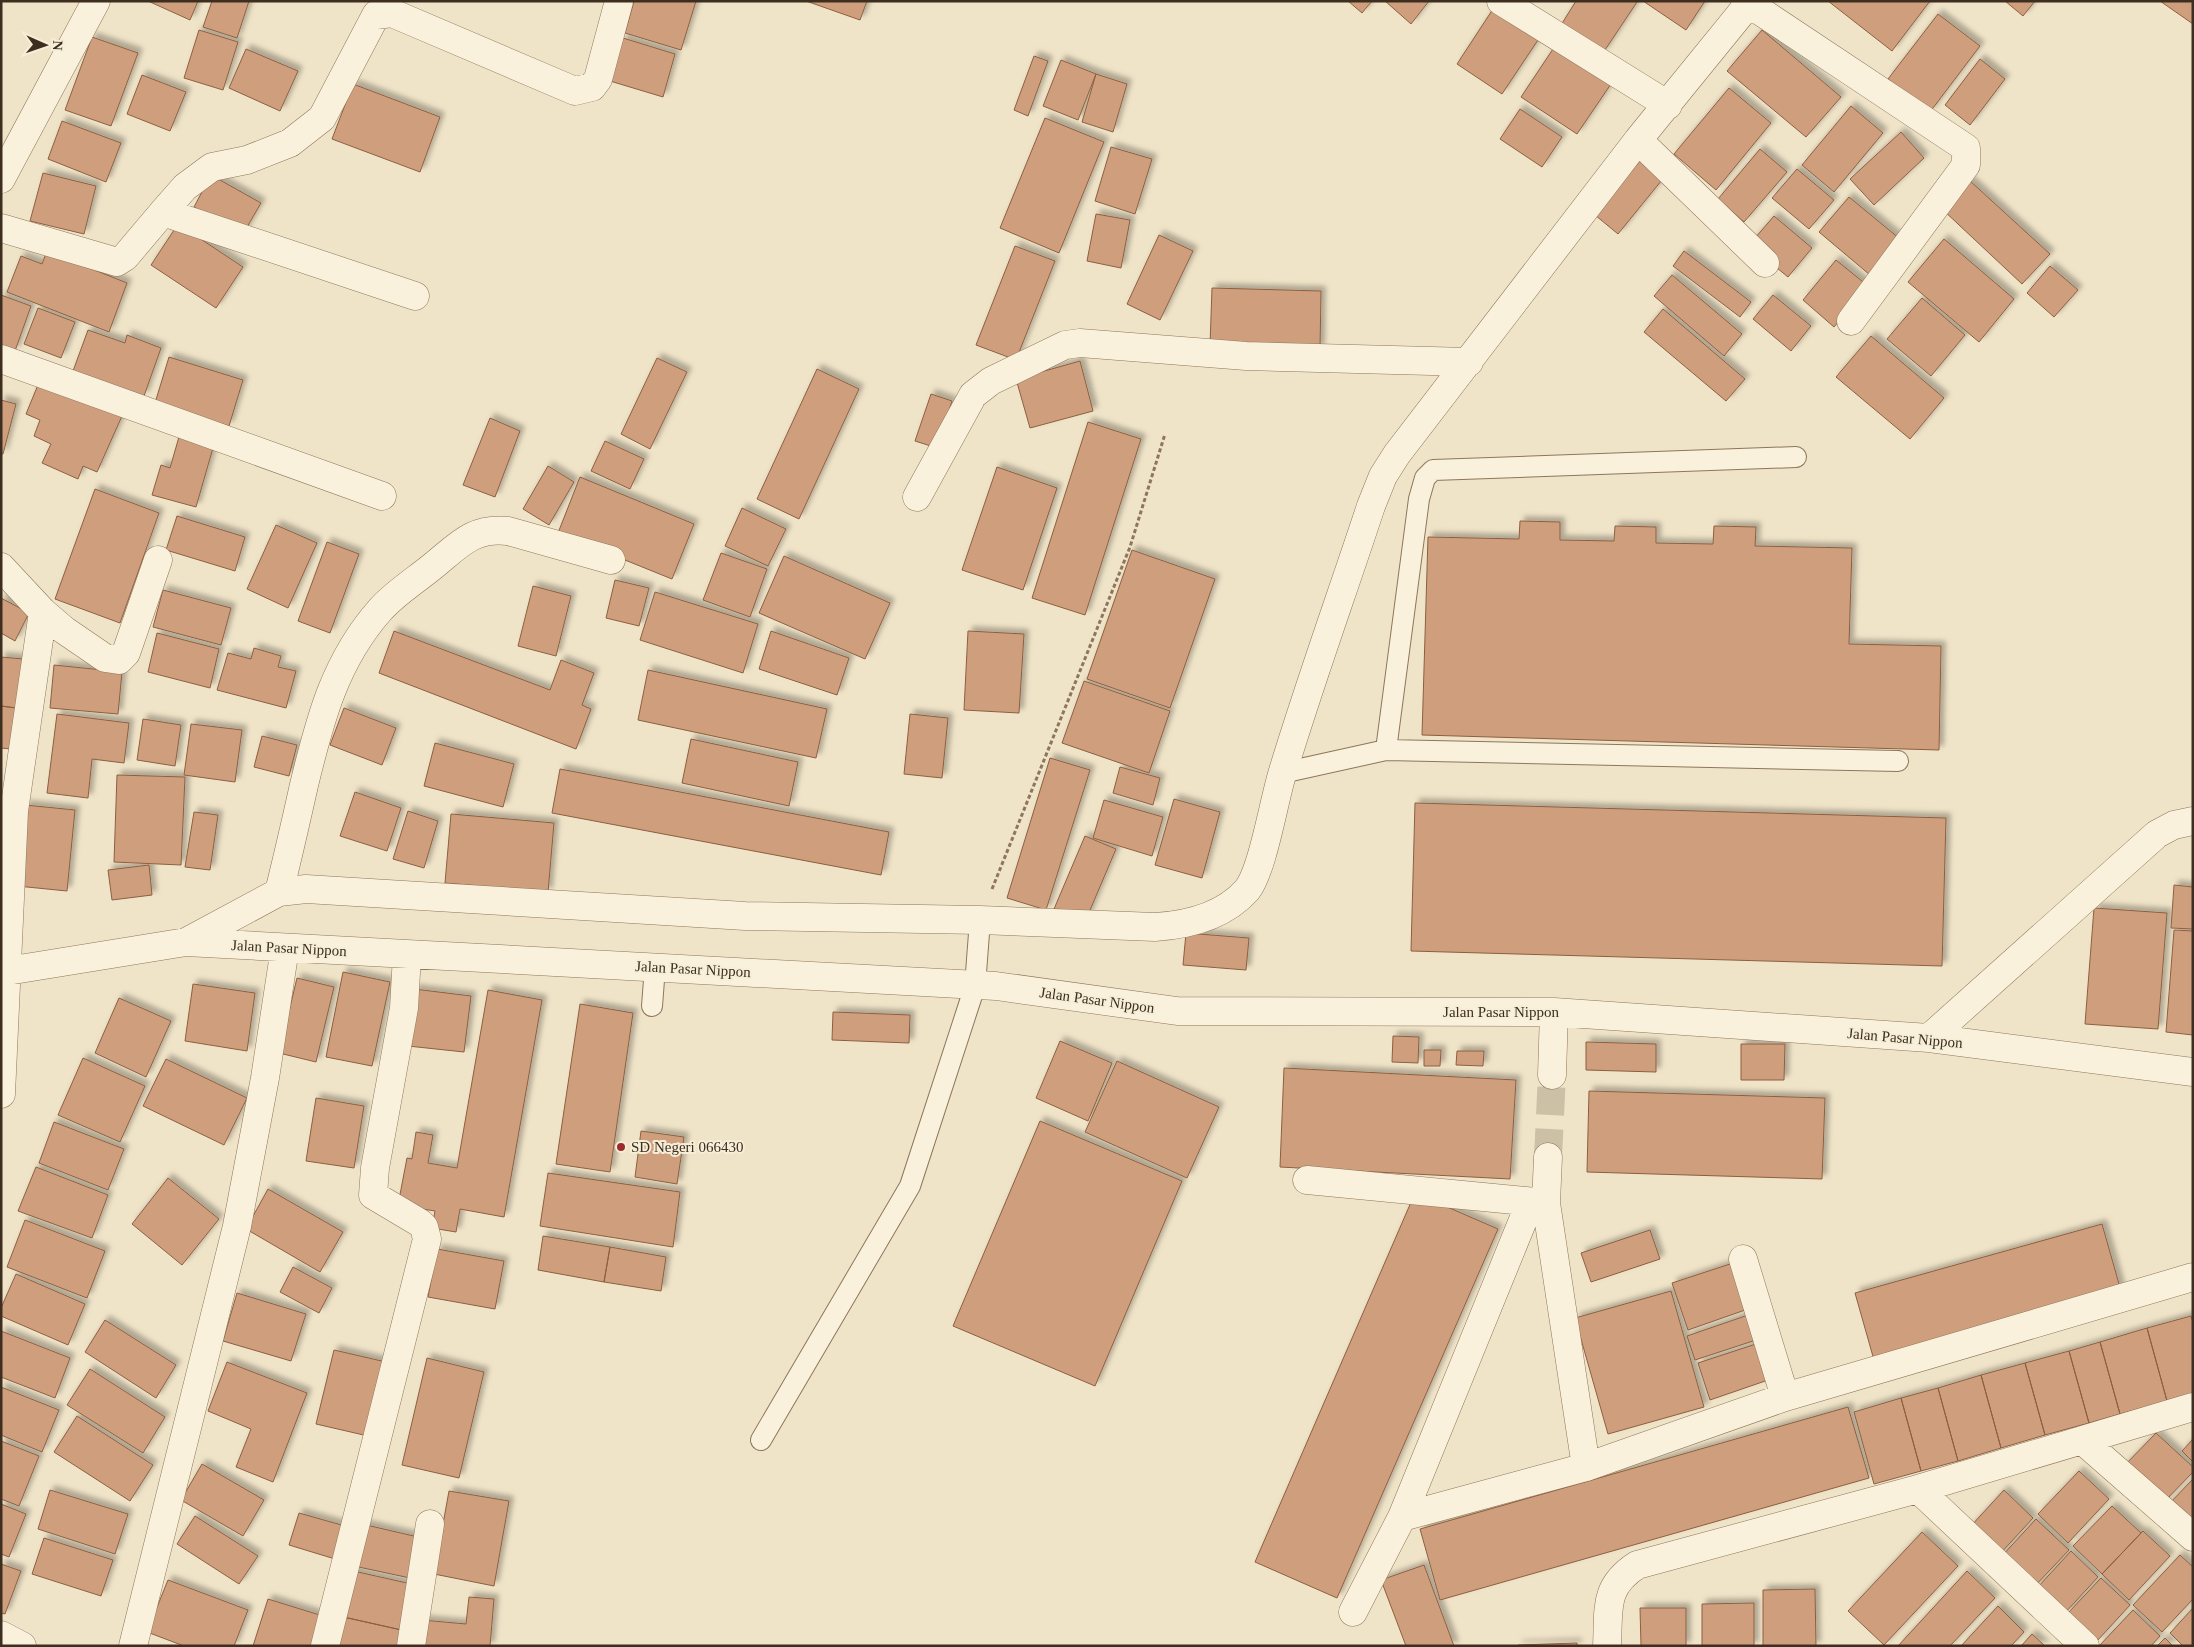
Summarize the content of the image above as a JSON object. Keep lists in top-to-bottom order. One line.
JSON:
{"streets":{"street":["Jalan Pasar Nippon"]},"places":["SD Negeri 066430"],"north":"right"}
